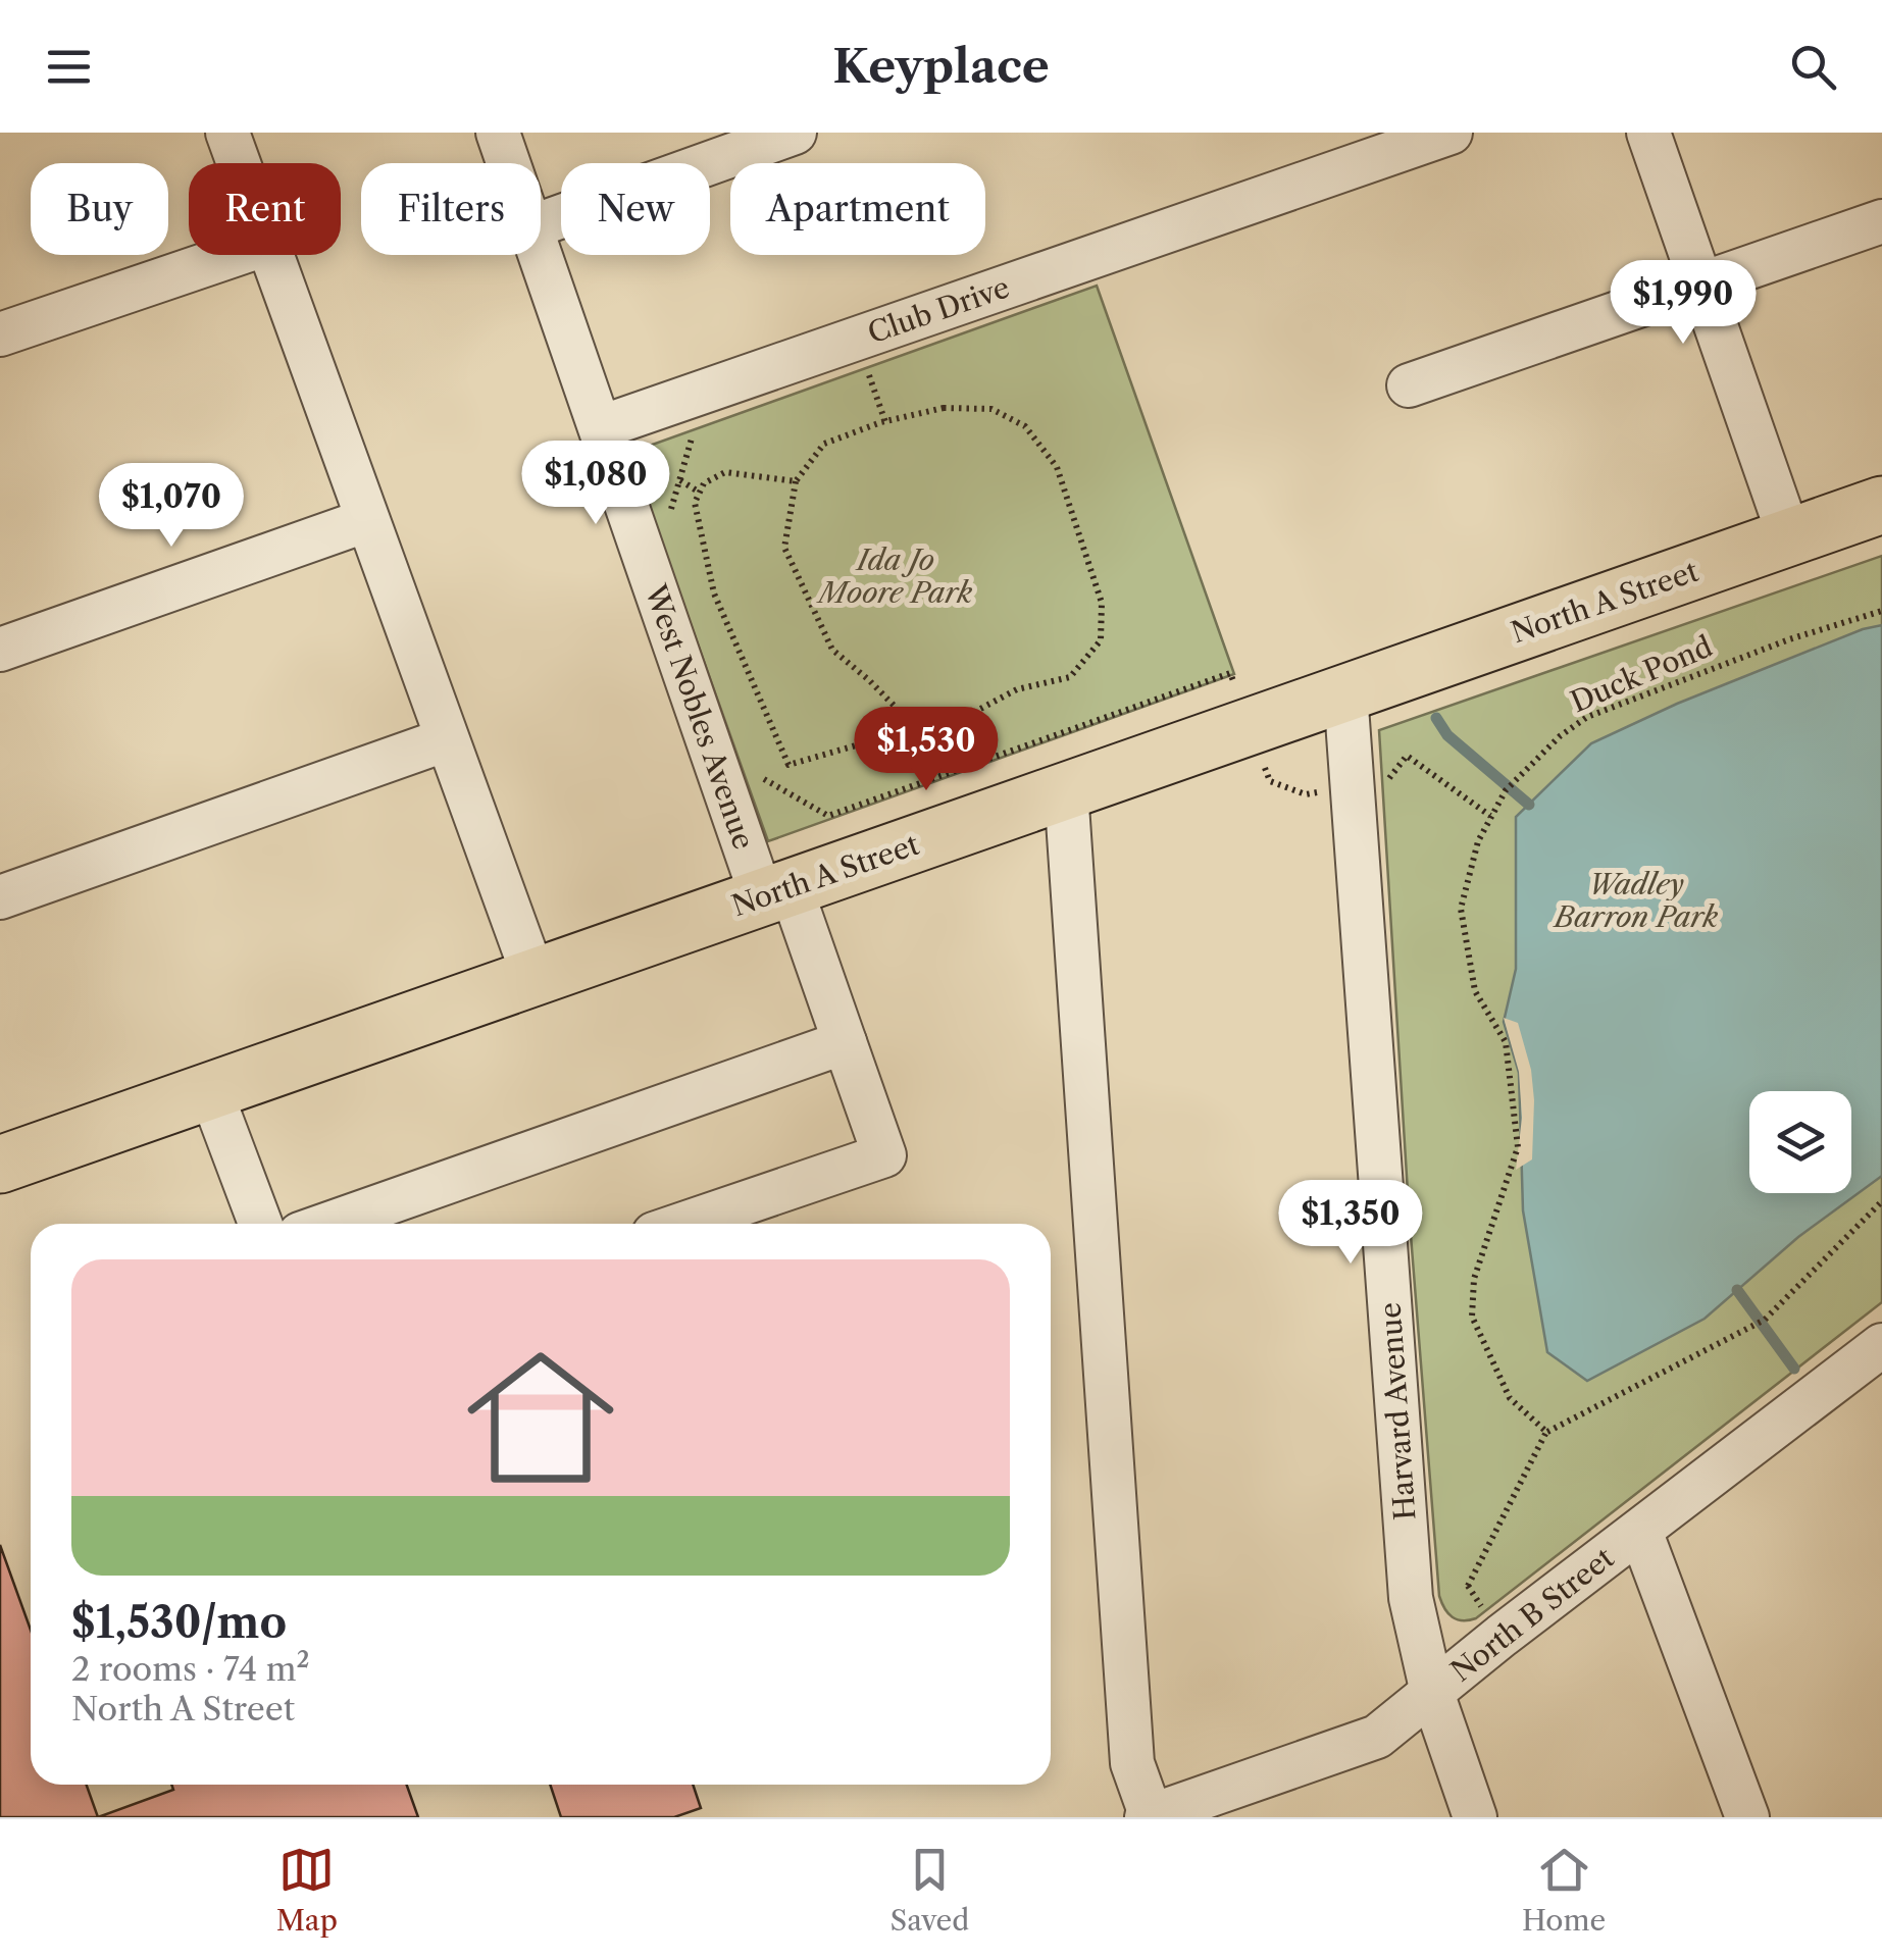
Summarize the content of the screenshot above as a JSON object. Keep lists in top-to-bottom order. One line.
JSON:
{"streets":{"main road":["North A Street"],"street":["Club Drive","West Nobles Avenue","Harvard Avenue","North B Street"],"path":["Duck Pond"]},"crossings":[["Club Drive","West Nobles Avenue"],["North A Street","West Nobles Avenue"],["North A Street","Harvard Avenue"],["Harvard Avenue","North B Street"]],"parks":["Ida Jo Moore Park","Wadley Barron Park"],"page":{"header":"Keyplace","chip":["Buy","Rent","Filters","New","Apartment"],"price":["$1,990","$1,080","$1,070","$1,530","$1,350"],"list":[{"name":"$1,530/mo","note":"2 rooms · 74 m² · North A Street"}],"tabs":["Map","Saved","Home"]}}
